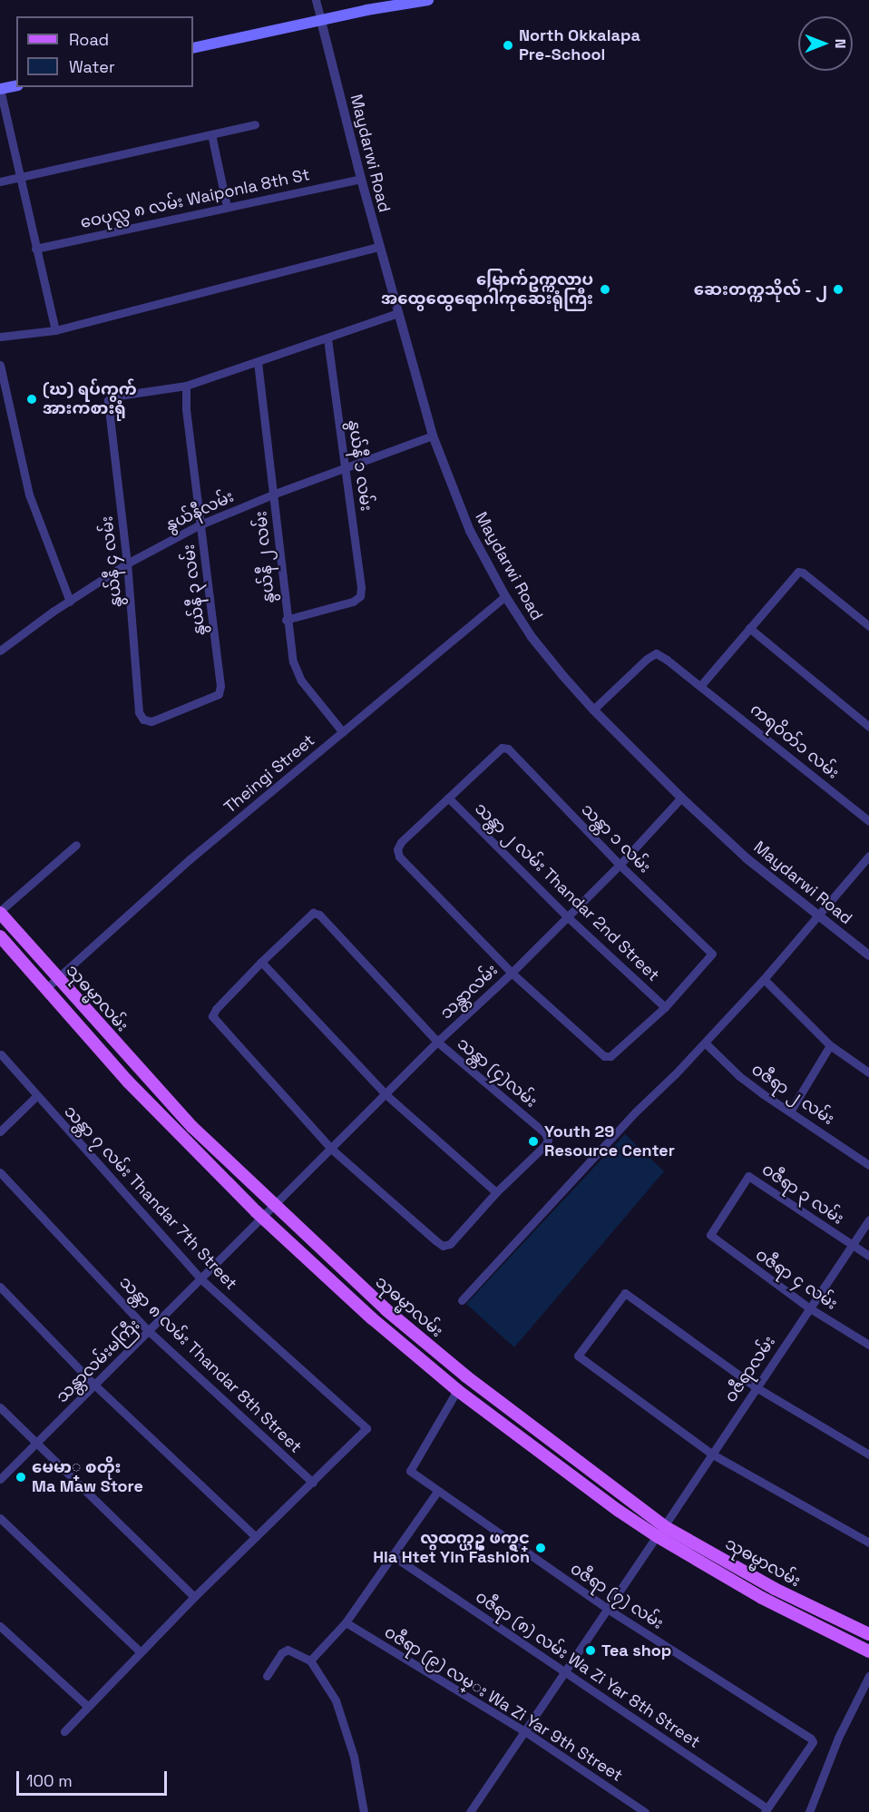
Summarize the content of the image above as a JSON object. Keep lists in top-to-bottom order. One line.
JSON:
{"streets":{"main road":["သုဓမ္မာလမ်း"],"street":["Maydarwi Road","ဝေပုလ္လ ၈ လမ်း Waiponla 8th St","နွယ်နီ ၁ လမ်း","နွယ်နီလမ်း","နွယ်နီ ၂ လမ်း","နွယ်နီ ၄ လမ်း","နွယ်နီ ၃ လမ်း","ကရဝိတ်၁ လမ်း","Theingi Street","သန္တာ ၁ လမ်း","သန္တာ ၂ လမ်း Thandar 2nd Street","သန္တာလမ်း","သန္တာ (၄)လမ်း","ဝဇီရာ ၂ လမ်း","ဝဇီရာ ၃ လမ်း","သန္တာ ၇ လမ်း Thandar 7th Street","ဝဇီရာ ၄ လမ်း","သန္တာလမ်းမကြီး","သန္တာ ၈ လမ်း Thandar 8th Street","ဝဇီရာလမ်း","၀ဇီရာ (၇) လမ်း","၀ဇီရာ (၈) လမ်း Wa Zi Yar 8th Street","၀ဇီရာ (၉) လမ္း Wa Zi Yar 9th Street"]},"crossings":[["Maydarwi Road","ဝေပုလ္လ ၈ လမ်း Waiponla 8th St"],["Maydarwi Road","နွယ်နီလမ်း"],["Maydarwi Road","ကရဝိတ်၁ လမ်း"],["Maydarwi Road","Theingi Street"],["Maydarwi Road","သန္တာလမ်း"],["နွယ်နီ ၁ လမ်း","နွယ်နီလမ်း"],["နွယ်နီ ၁ လမ်း","နွယ်နီ ၂ လမ်း"],["နွယ်နီလမ်း","နွယ်နီ ၂ လမ်း"],["နွယ်နီလမ်း","နွယ်နီ ၄ လမ်း"],["နွယ်နီလမ်း","နွယ်နီ ၃ လမ်း"],["နွယ်နီ ၂ လမ်း","Theingi Street"],["နွယ်နီ ၄ လမ်း","နွယ်နီ ၃ လမ်း"],["Theingi Street","သုဓမ္မာလမ်း"],["သန္တာ ၁ လမ်း","သန္တာ ၂ လမ်း Thandar 2nd Street"],["သန္တာ ၁ လမ်း","သန္တာလမ်း"],["သန္တာ ၂ လမ်း Thandar 2nd Street","သန္တာလမ်း"],["သန္တာလမ်း","သုဓမ္မာလမ်း"],["သန္တာလမ်း","သန္တာ (၄)လမ်း"],["သန္တာလမ်း","သန္တာလမ်းမကြီး"],["သုဓမ္မာလမ်း","သန္တာလမ်းမကြီး"],["သုဓမ္မာလမ်း","ဝဇီရာလမ်း"],["သုဓမ္မာလမ်း","၀ဇီရာ (၇) လမ်း"],["ဝဇီရာ ၃ လမ်း","ဝဇီရာ ၄ လမ်း"],["ဝဇီရာ ၃ လမ်း","ဝဇီရာလမ်း"],["သန္တာ ၇ လမ်း Thandar 7th Street","သန္တာလမ်းမကြီး"],["သန္တာ ၇ လမ်း Thandar 7th Street","သန္တာ ၈ လမ်း Thandar 8th Street"],["ဝဇီရာ ၄ လမ်း","ဝဇီရာလမ်း"],["သန္တာလမ်းမကြီး","သန္တာ ၈ လမ်း Thandar 8th Street"],["ဝဇီရာလမ်း","၀ဇီရာ (၇) လမ်း"],["ဝဇီရာလမ်း","၀ဇီရာ (၈) လမ်း Wa Zi Yar 8th Street"],["ဝဇီရာလမ်း","၀ဇီရာ (၉) လမ္း Wa Zi Yar 9th Street"],["၀ဇီရာ (၇) လမ်း","၀ဇီရာ (၈) လမ်း Wa Zi Yar 8th Street"]],"places":["North Okkalapa Pre-School","မြောက်ဥက္ကလာပ အထွေထွေရောဂါကုဆေးရုံကြီး","ဆေးတက္ကသိုလ် - ၂","(ဃ) ရပ်ကွက် အားကစားရုံ","Youth 29 Resource Center","မေမာ္ စတိုး Ma Maw Store","လွထက္ယဥ္ ဖက္ရွင္ Hla Htet Yin Fashion","Tea shop"],"legend":["Road","Water"],"scale_bar":"100 m","north":"right"}
